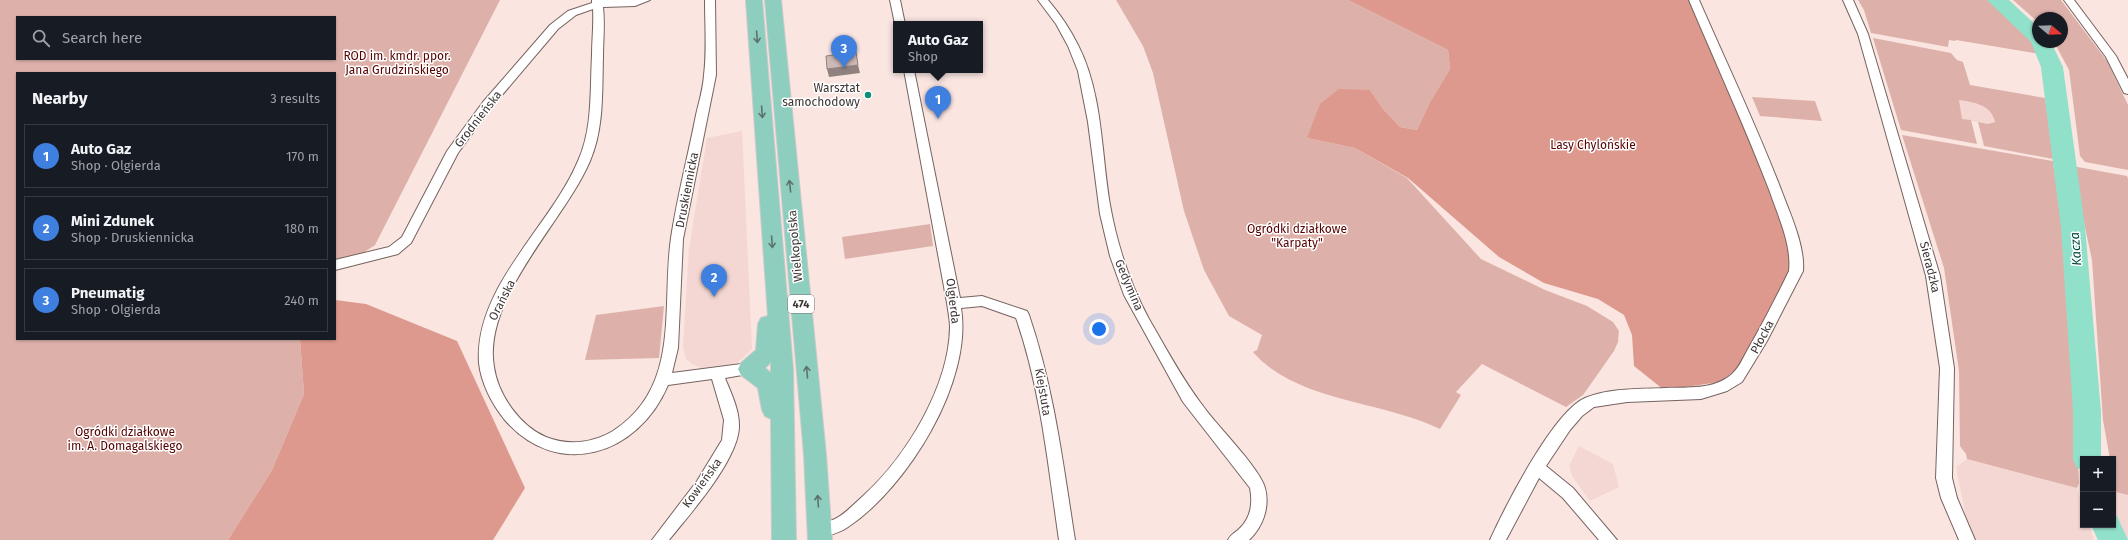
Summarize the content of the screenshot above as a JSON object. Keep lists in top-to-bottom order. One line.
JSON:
{"streets":{"main road":["Wielkopolska","474"],"street":["Grodnieńska","Druskiennicka","Sieradzka","Gedymina","Orańska","Olgierda","Płocka","Kiejstuta","Kowieńska"]},"crossings":[["Grodnieńska","Orańska"],["Druskiennicka","Orańska"],["Wielkopolska","Olgierda"],["Olgierda","Kiejstuta"]],"water":["Kacza"],"parks":["ROD im. kmdr. ppor. Jana Grudzińskiego","Lasy Chylońskie","Ogródki działkowe \"Karpaty\"","Ogródki działkowe im. A. Domagalskiego"],"places":["Warsztat samochodowy"],"north":"right","page":{"search":"Search here","popup":["Auto Gaz","Shop"],"pins":["3","1","2"],"heading":["Nearby","3 results"],"list":[{"mark":"1","name":"Auto Gaz","note":"Shop · Olgierda","value":"170 m"},{"mark":"2","name":"Mini Zdunek","note":"Shop · Druskiennicka","value":"180 m"},{"mark":"3","name":"Pneumatig","note":"Shop · Olgierda","value":"240 m"}],"map_buttons":["+","−"]}}
